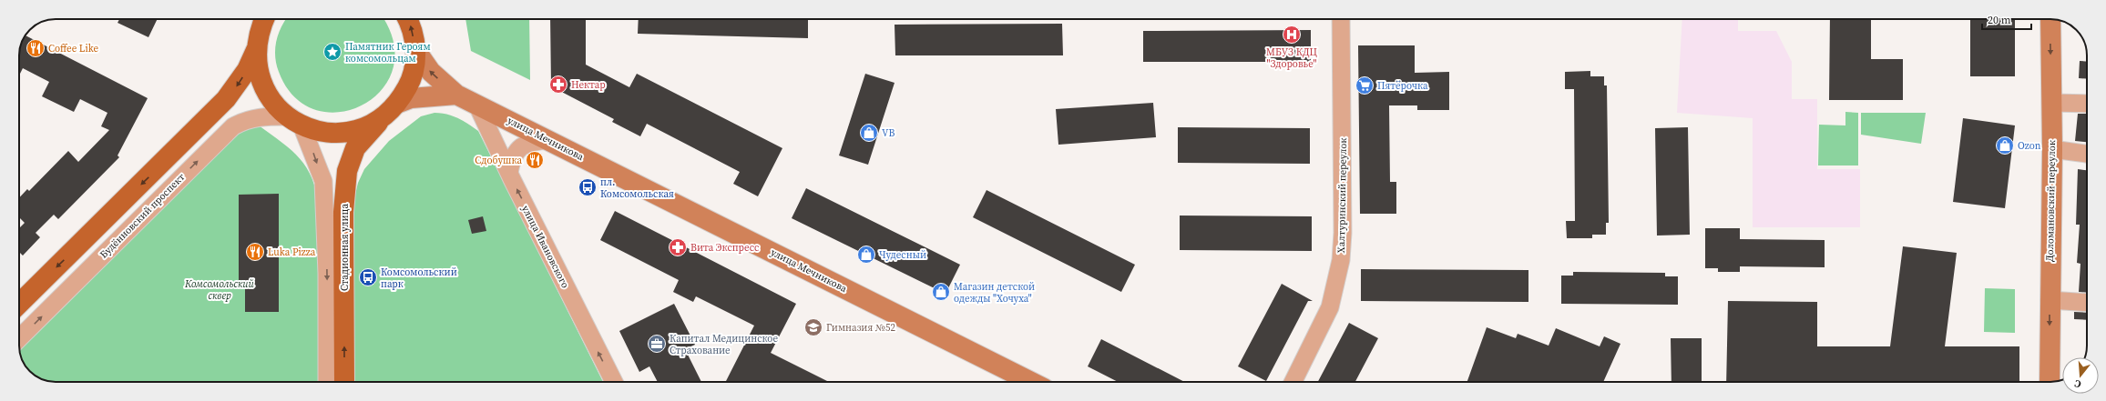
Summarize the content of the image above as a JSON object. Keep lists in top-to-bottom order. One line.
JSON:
{"streets":{"main road":["улица Мечникова","Доломановский переулок","Стадионная улица"],"street":["Халтуринский переулок","Будённовский проспект","улица Ивановского"]},"crossings":[["улица Мечникова","улица Ивановского"],["Будённовский проспект","Стадионная улица"]],"one_way":["Доломановский переулок","Будённовский проспект","улица Ивановского"],"parks":["Комсомольский сквер"],"places":{"hospital":["МБУЗ КДЦ \"Здоровье\""],"restaurant":["Coffee Like","Сдобушка","Luka Pizza"],"place":["Памятник Героям комсомольцам"],"pharmacy":["Нектар","Вита Экспресс"],"supermarket":["Пятёрочка"],"shop":["VB","Ozon","Чудесный","Магазин детской одежды \"Хочуха\""],"bus stop":["пл. Комсомольская","Комсомольский парк"],"school or university":["Гимназия №52"],"office":["Капитал Медицинское Страхование"]},"scale_bar":"20 m","north":"bottom"}
